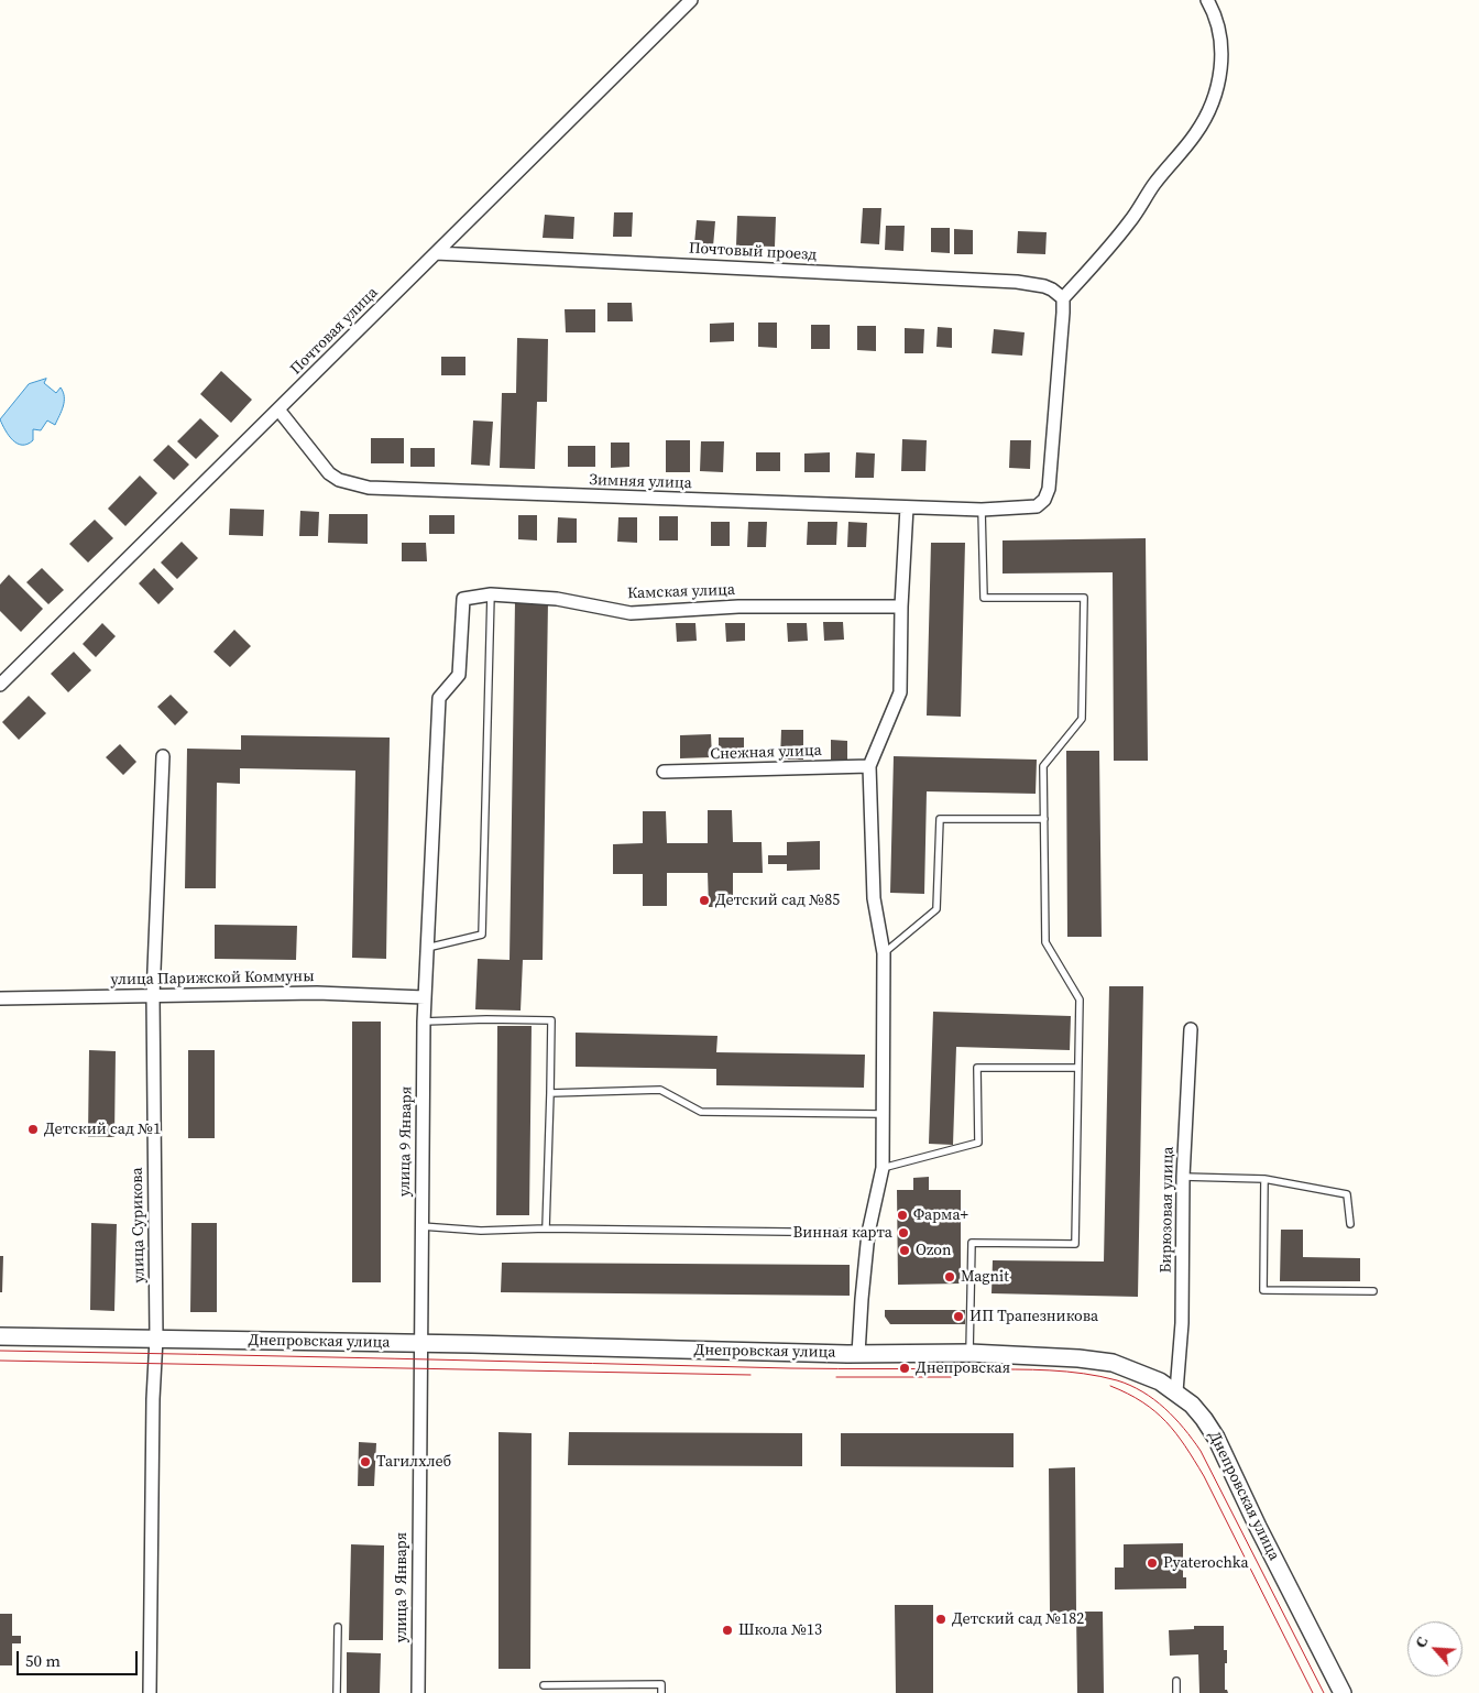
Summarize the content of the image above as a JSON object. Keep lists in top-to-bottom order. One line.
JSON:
{"streets":{"street":["Почтовый проезд","Почтовая улица","Зимняя улица","Камская улица","Снежная улица","улица Парижской Коммуны","улица 9 Января","Бирюзовая улица","улица Сурикова","Днепровская улица"]},"crossings":[["Почтовый проезд","Почтовая улица"],["Почтовый проезд","Зимняя улица"],["Почтовая улица","Зимняя улица"],["Камская улица","улица 9 Января"],["улица Парижской Коммуны","улица 9 Января"],["улица Парижской Коммуны","улица Сурикова"],["улица 9 Января","Днепровская улица"],["Бирюзовая улица","Днепровская улица"],["улица Сурикова","Днепровская улица"]],"places":["Детский сад №85","Детский сад №1","Фарма+","Винная карта","Ozon","Magnit","ИП Трапезникова","Днепровская","Тагилхлеб","Pyaterochka","Детский сад №182","Школа №13"],"scale_bar":"50 m","north":"top left"}
